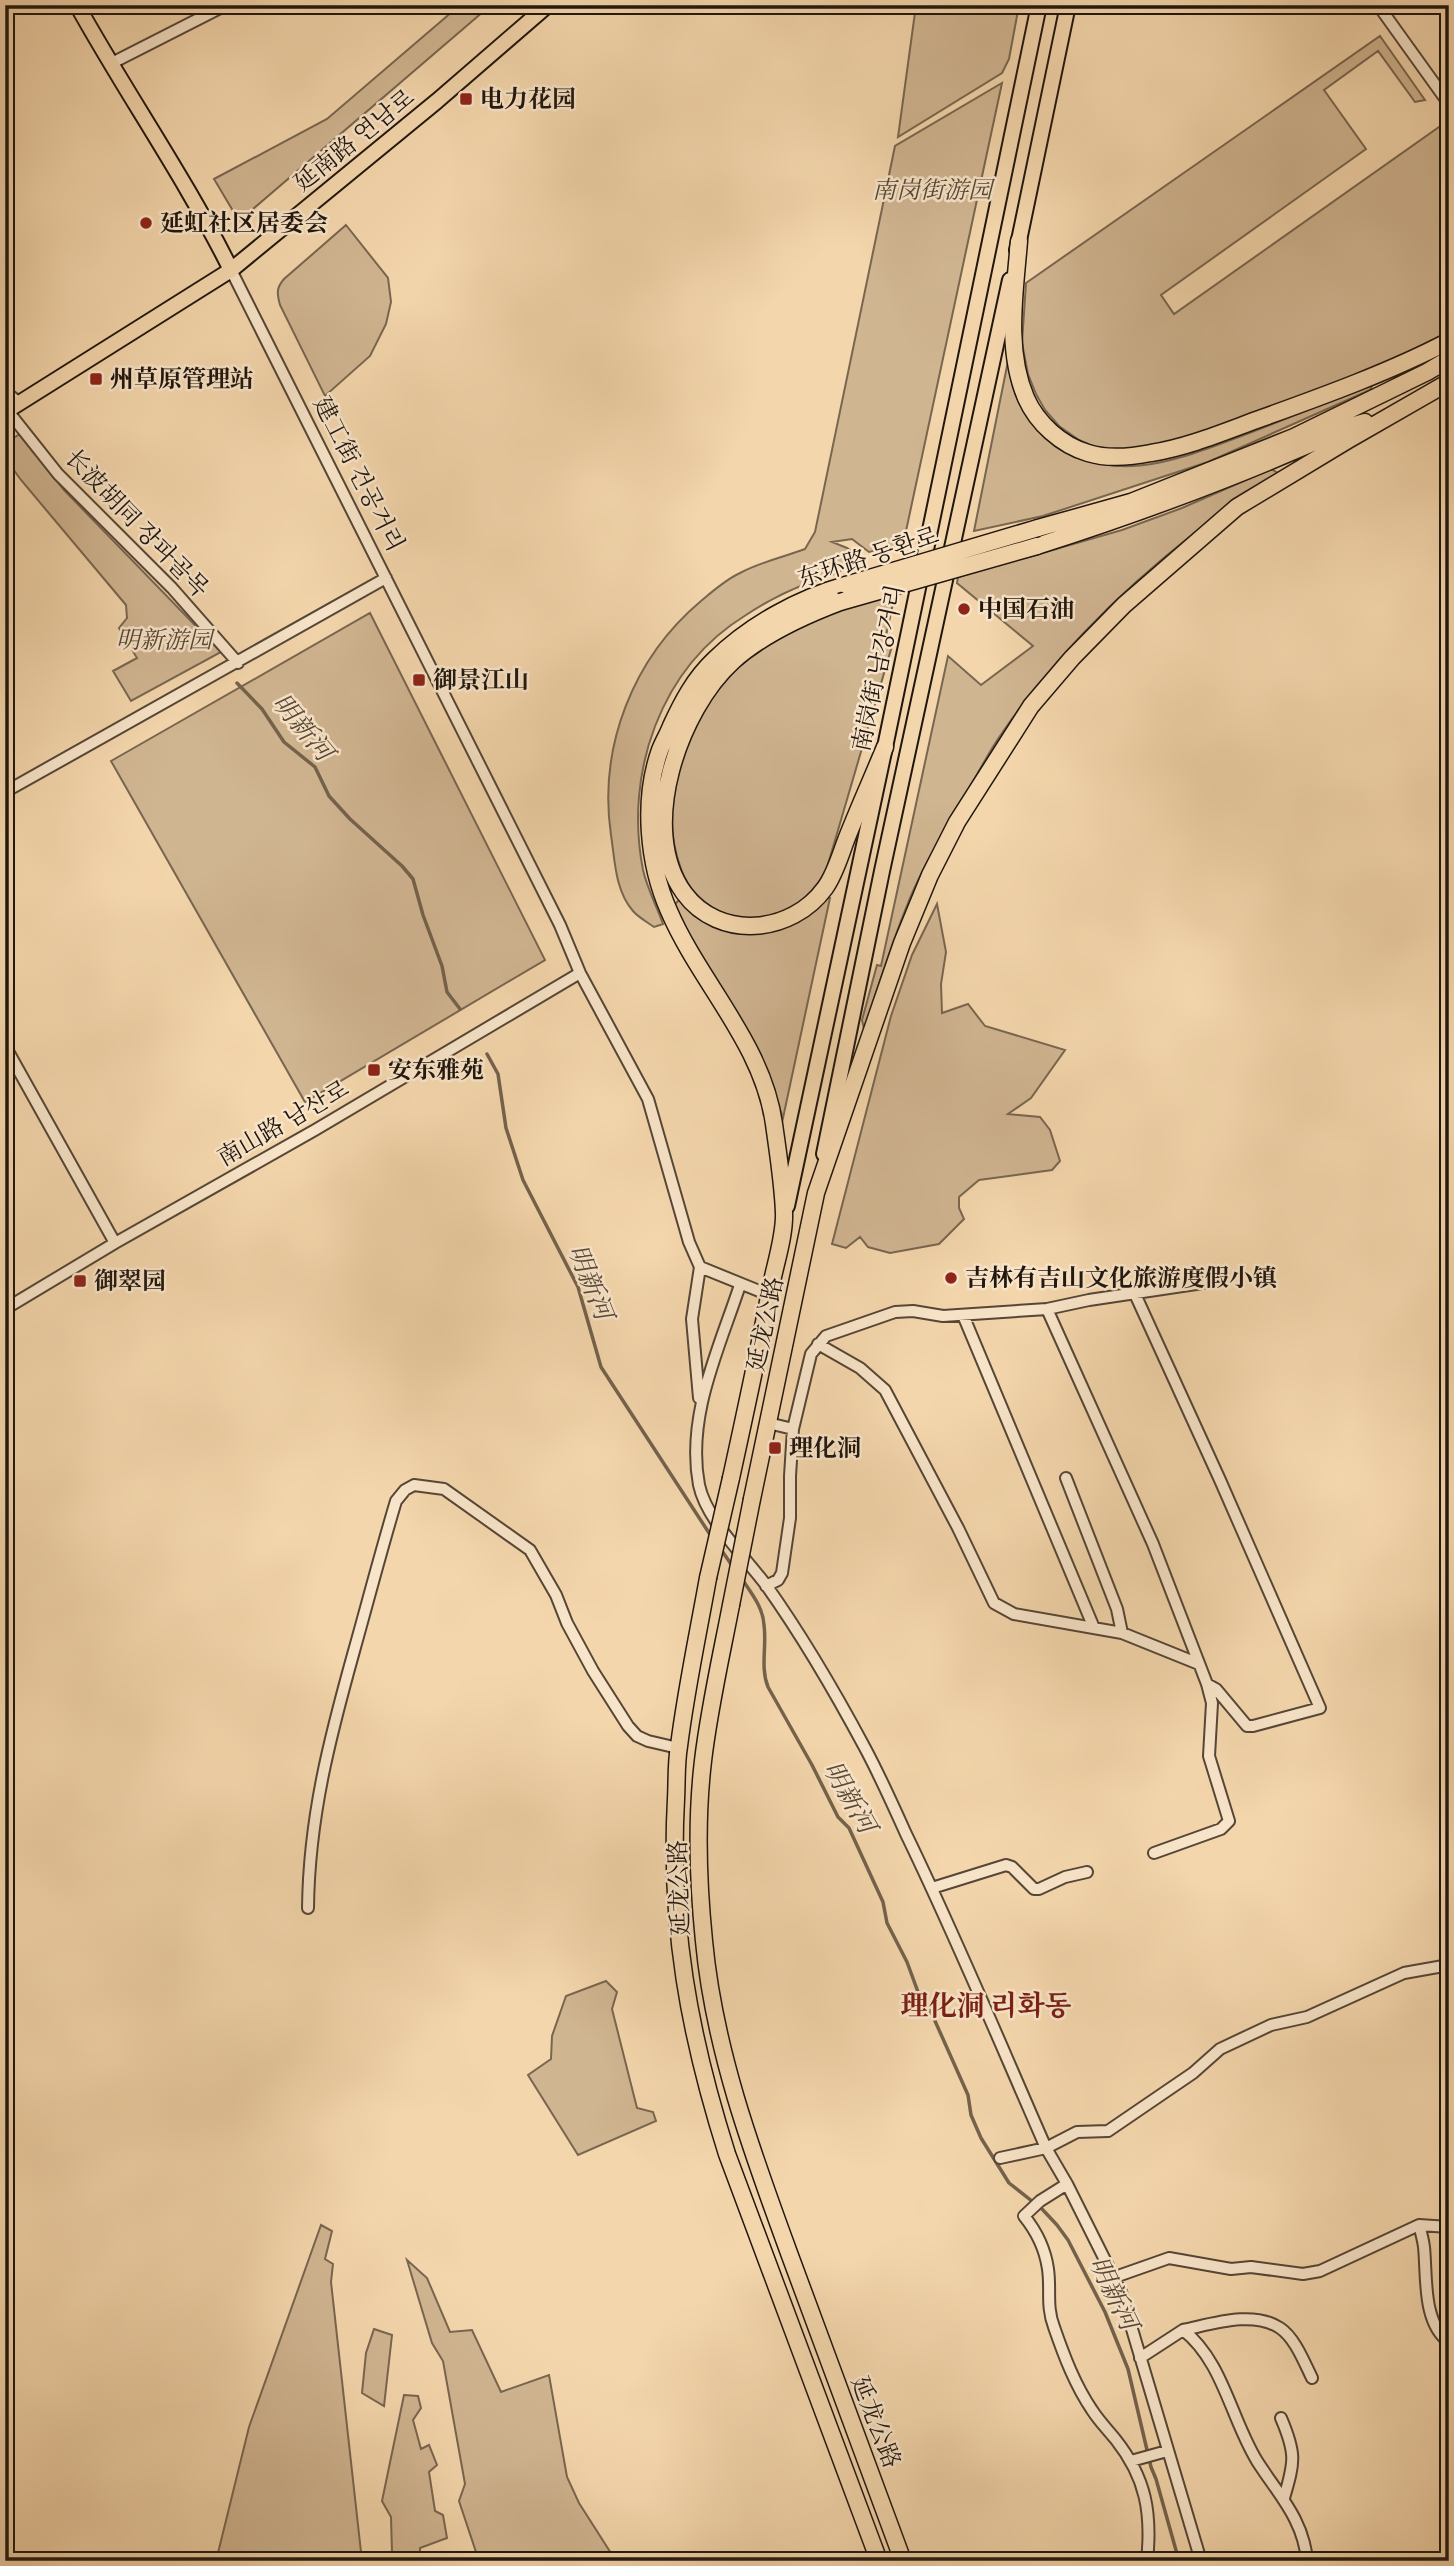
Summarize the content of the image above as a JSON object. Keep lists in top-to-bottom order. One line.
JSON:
{"streets":{"highway":["东环路 동환로","延龙公路"],"main road":["延南路 연남로","建工街 건공거리","南岗街 남강거리"],"street":["长波胡同 장파골목","南山路 남산로"]},"crossings":[["延南路 연남로","建工街 건공거리"],["延南路 연남로","长波胡同 장파골목"],["建工街 건공거리","南山路 남산로"],["东环路 동환로","南岗街 남강거리"],["东环路 동환로","延龙公路"],["南岗街 남강거리","延龙公路"]],"districts":["理化洞 리화동"],"water":["明新河"],"parks":["南岗街游园","明新游园"],"places":{"transit":["电力花园","州草原管理站","御景江山","安东雅苑","御翠园","理化洞"],"other":["延虹社区居委会","中国石油","吉林有吉山文化旅游度假小镇"]}}
